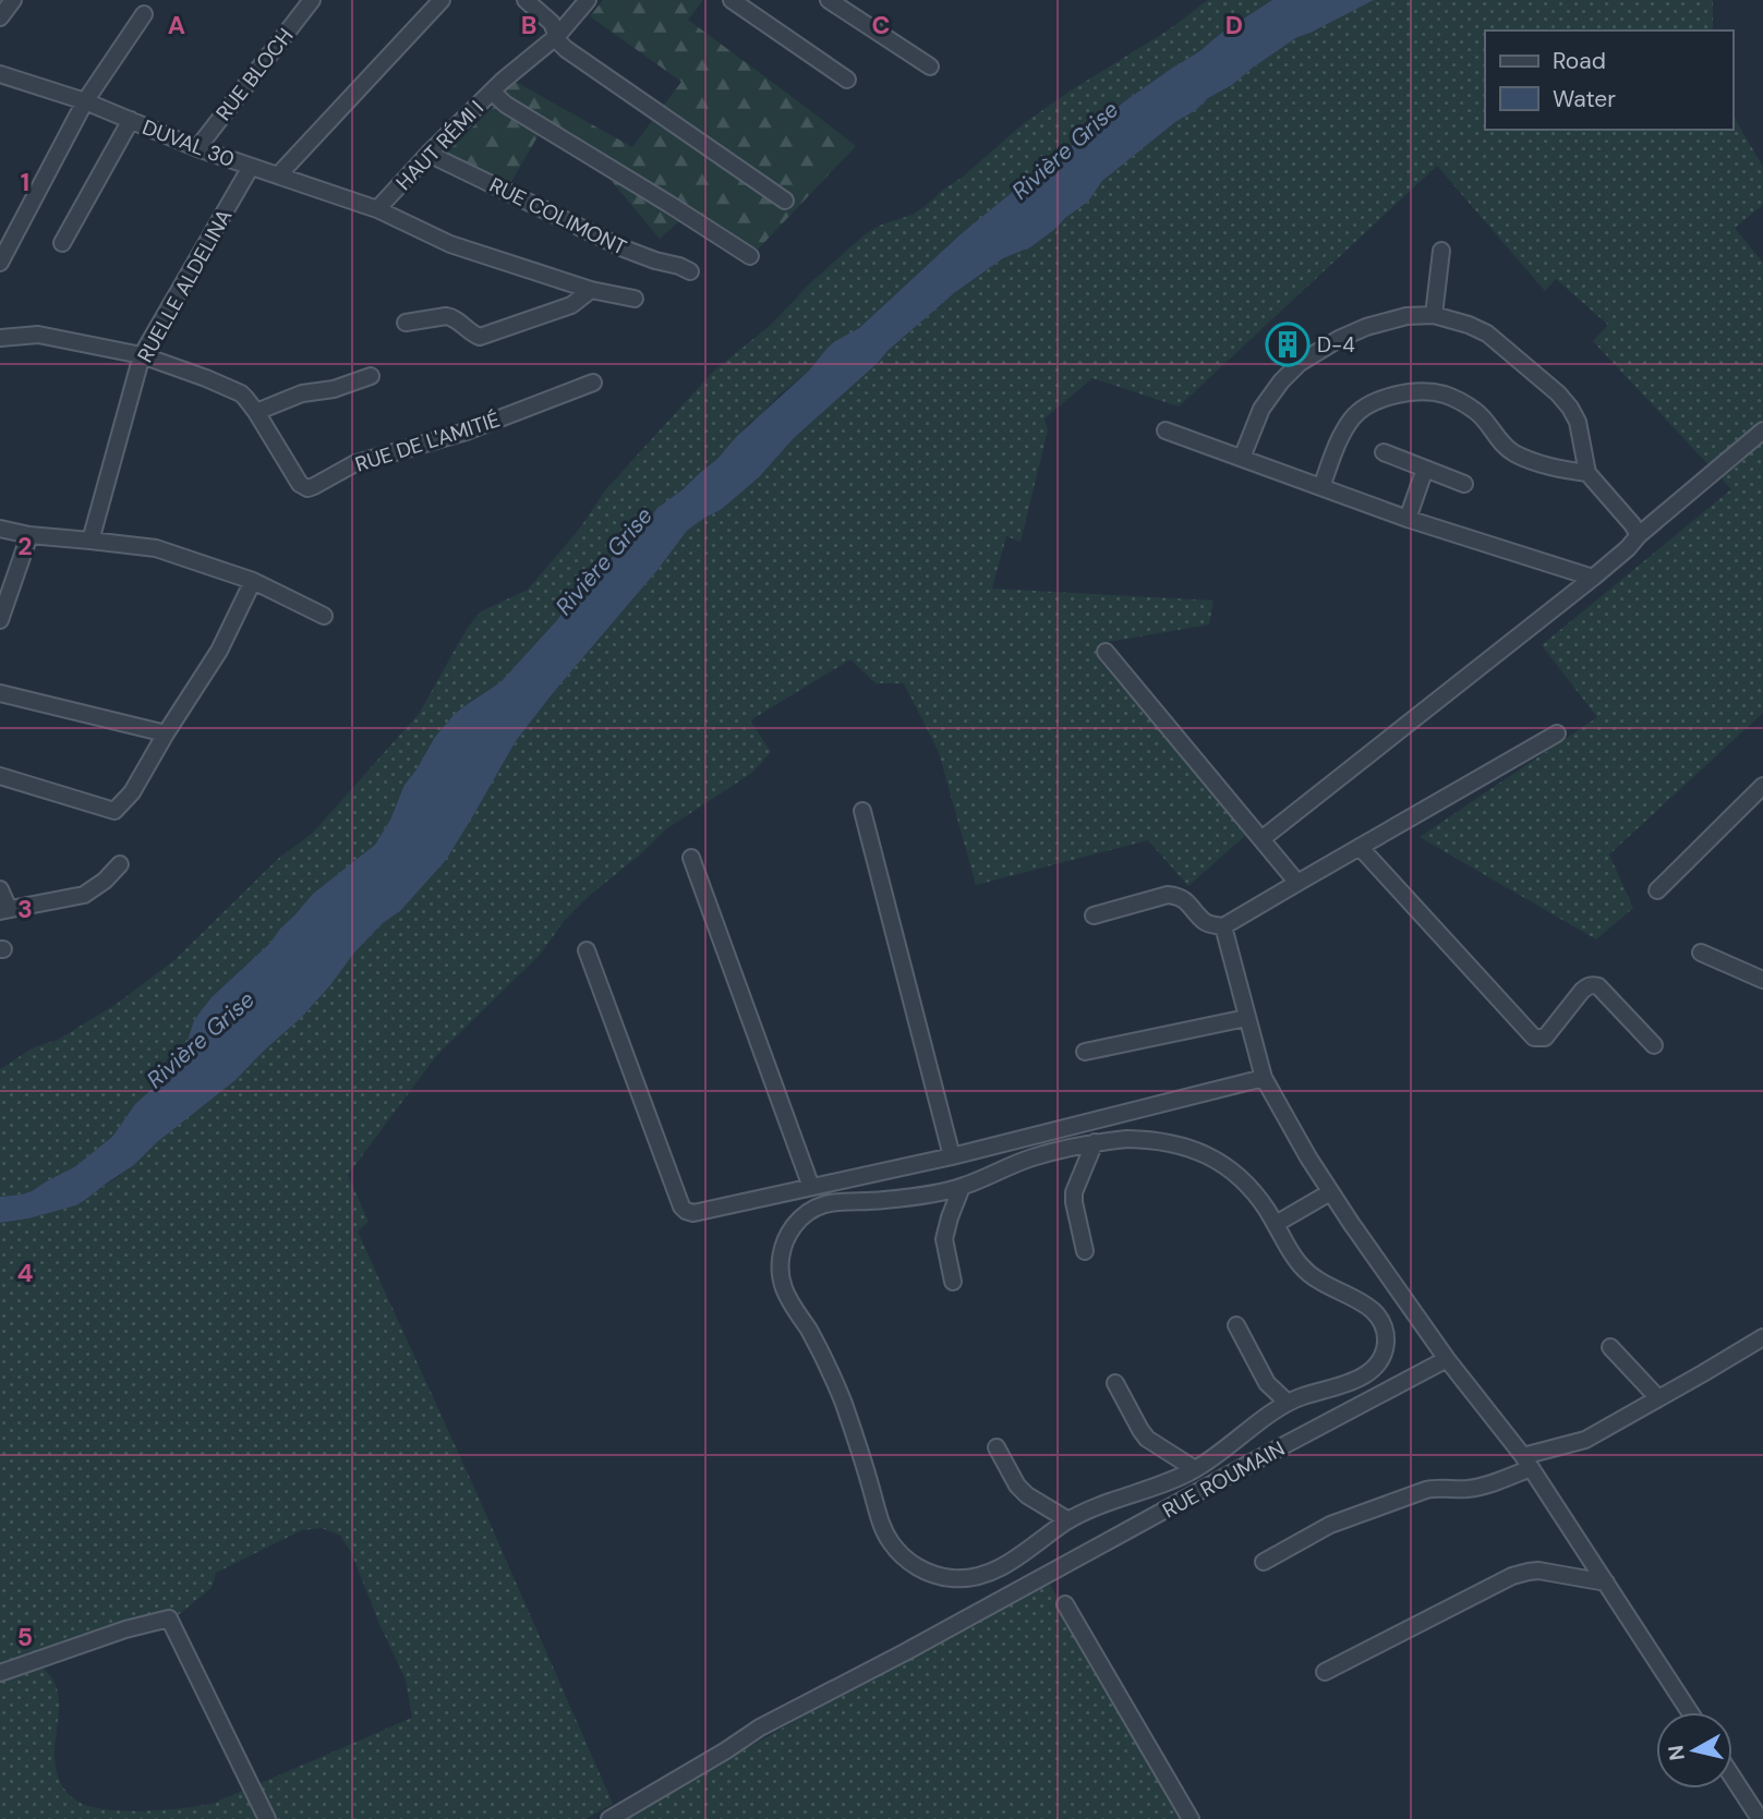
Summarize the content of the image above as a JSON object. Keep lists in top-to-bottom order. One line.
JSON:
{"streets":{"street":["RUE BLOCH","DUVAL 30","HAUT RÉMI I","RUE COLIMONT","RUELLE ALDELINA","RUE DE L'AMITIÉ","RUE ROUMAIN"]},"crossings":[["RUE BLOCH","DUVAL 30"],["DUVAL 30","HAUT RÉMI I"],["DUVAL 30","RUELLE ALDELINA"],["HAUT RÉMI I","RUE COLIMONT"],["RUELLE ALDELINA","RUE DE L'AMITIÉ"]],"water":["Rivière Grise"],"places":{"building":["D-4"]},"legend":["Road","Water"],"north":"left","grid":{"columns":["A","B","C","D"],"rows":["1","2","3","4","5"]}}
